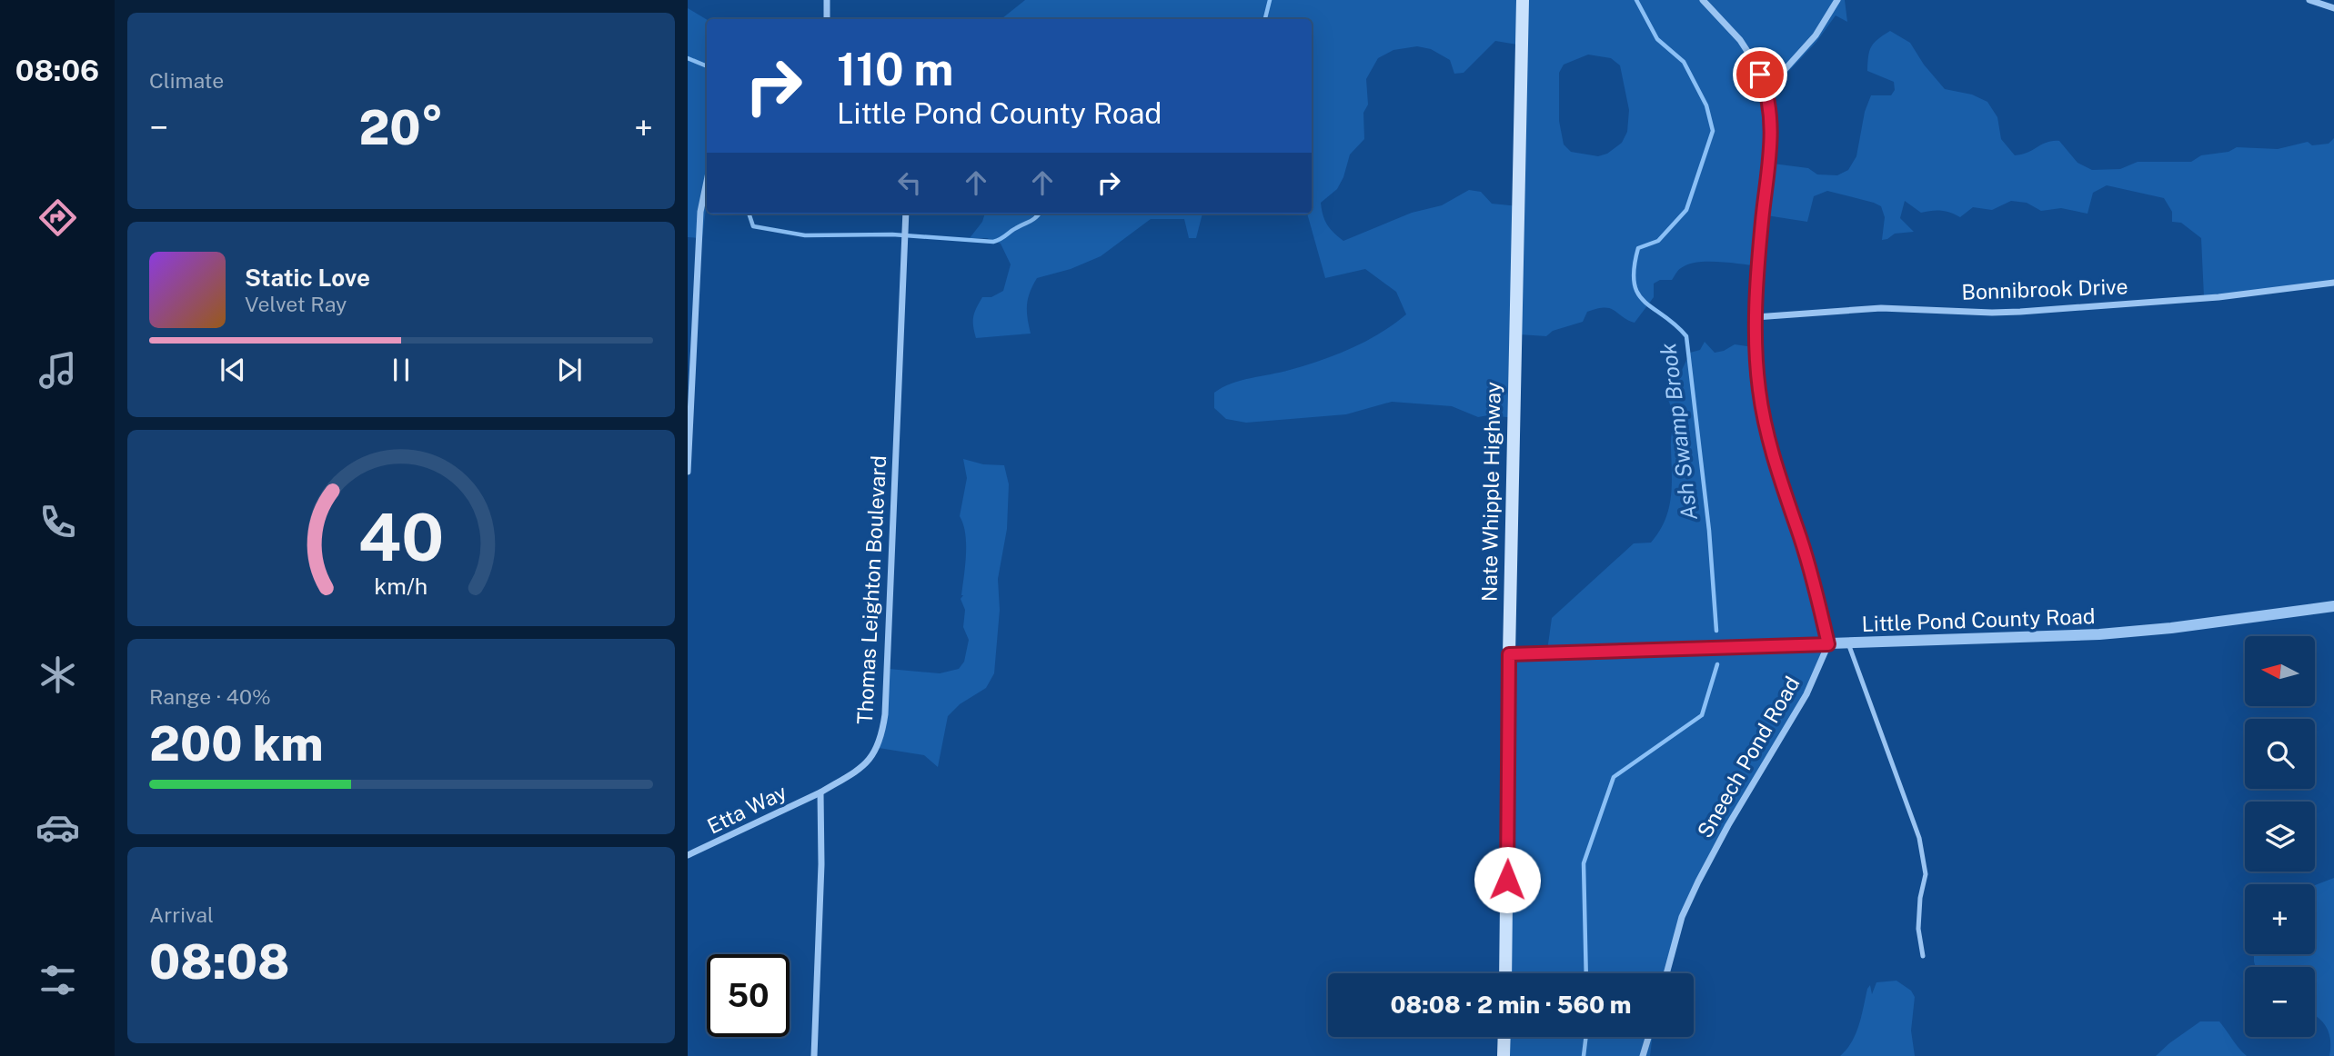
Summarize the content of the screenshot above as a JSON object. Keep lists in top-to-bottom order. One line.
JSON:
{"streets":{"main road":["Nate Whipple Highway"],"street":["Bonnibrook Drive","Thomas Leighton Boulevard","Little Pond County Road","Sneech Pond Road","Etta Way"]},"crossings":[["Nate Whipple Highway","Little Pond County Road"],["Thomas Leighton Boulevard","Etta Way"],["Little Pond County Road","Sneech Pond Road"]],"water":["Ash Swamp Brook"],"north":"left","page":{"tabs":"08:06","tile":["Climate",["Range · 40%","200 km"],["Arrival","08:08"]],"turn":["110 m","Little Pond County Road"],"heat":["−","20°","+"],"song":["Static Love","Velvet Ray"],"map_buttons":["+","−"],"limit":"50","trip":"08:08 · 2 min · 560 m","gauge":["40","km/h"]}}
